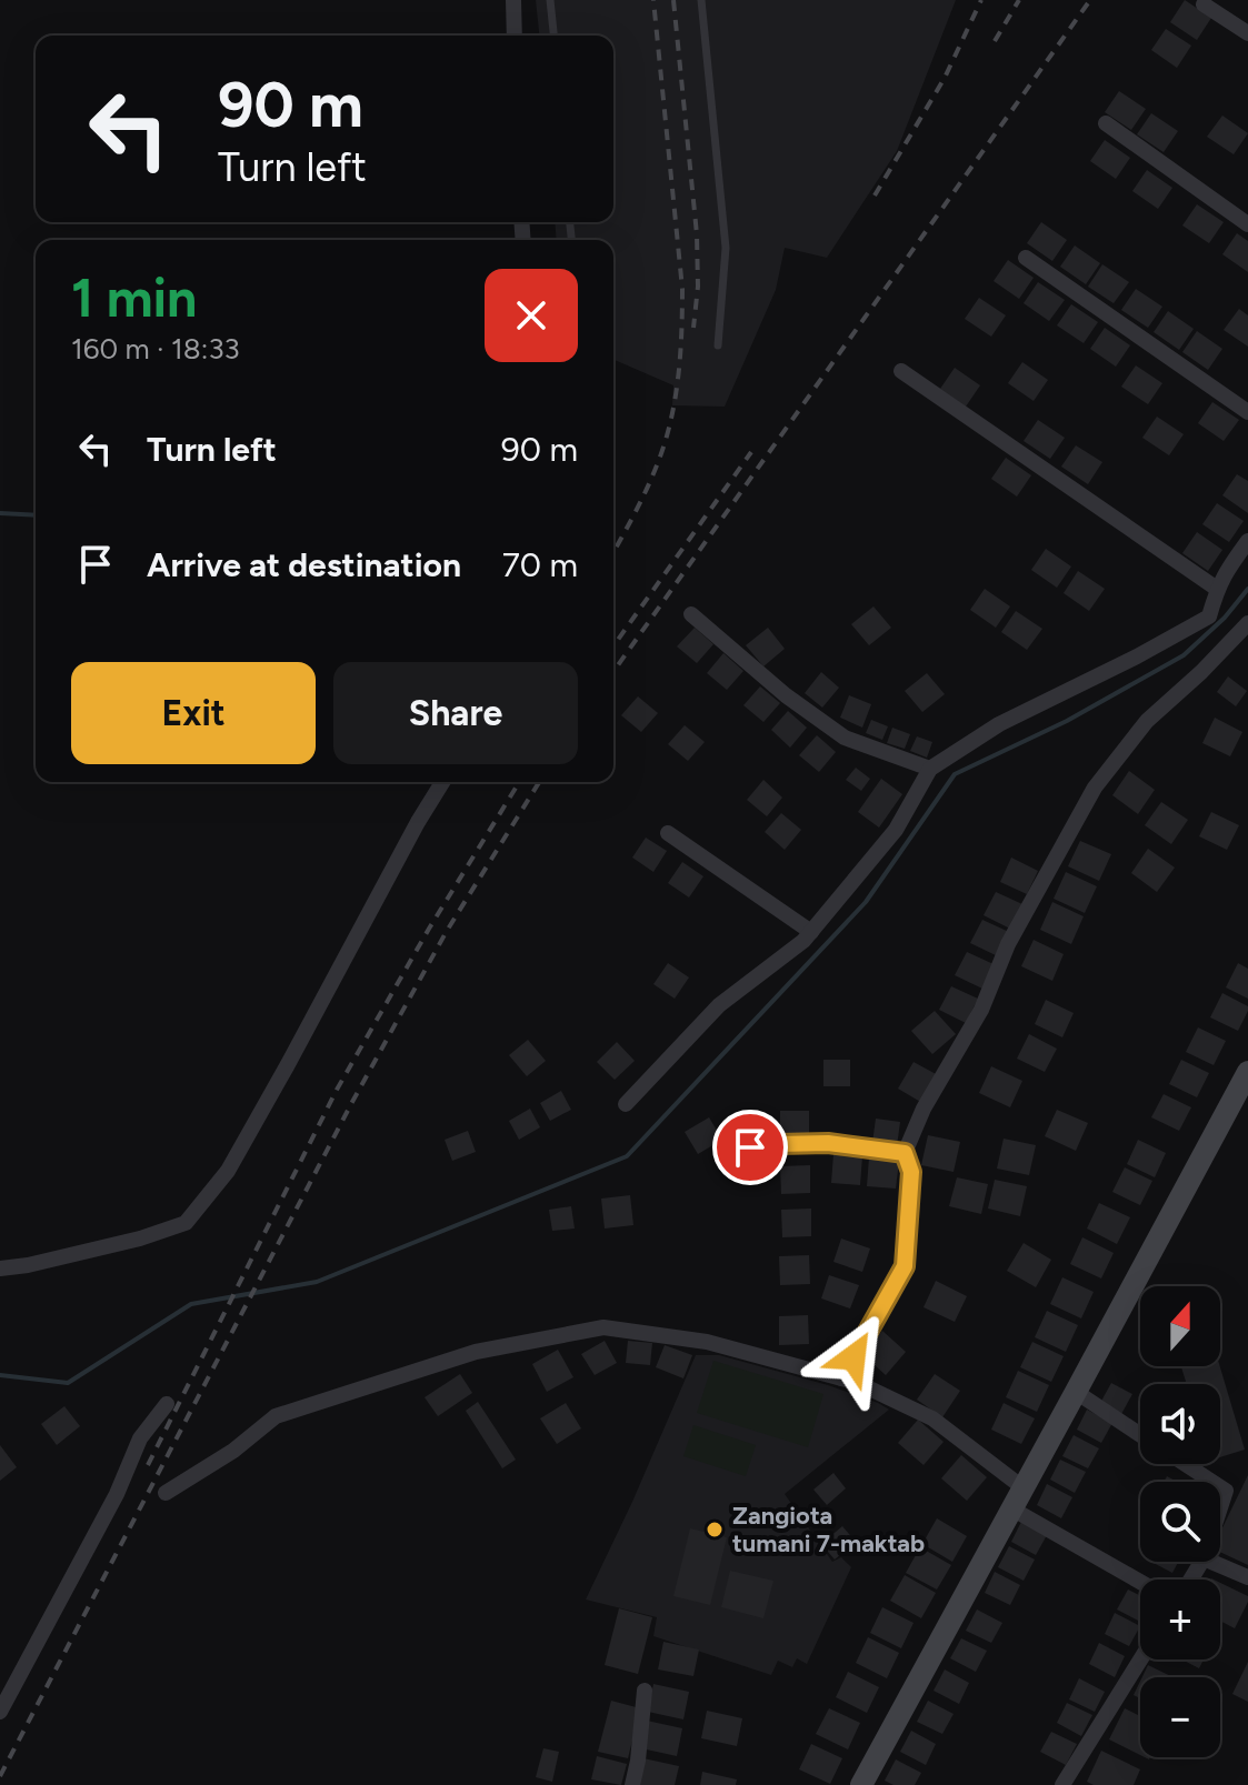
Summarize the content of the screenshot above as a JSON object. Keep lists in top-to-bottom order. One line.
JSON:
{"places":["Zangiota tumani 7-maktab"],"north":"top","page":{"turn":["90 m","Turn left"],"heading":["1 min","160 m · 18:33"],"list":[{"name":"Turn left","value":"90 m"},{"name":"Arrive at destination","value":"70 m"}],"buttons":["Exit","Share"],"map_buttons":["+","−"]}}
